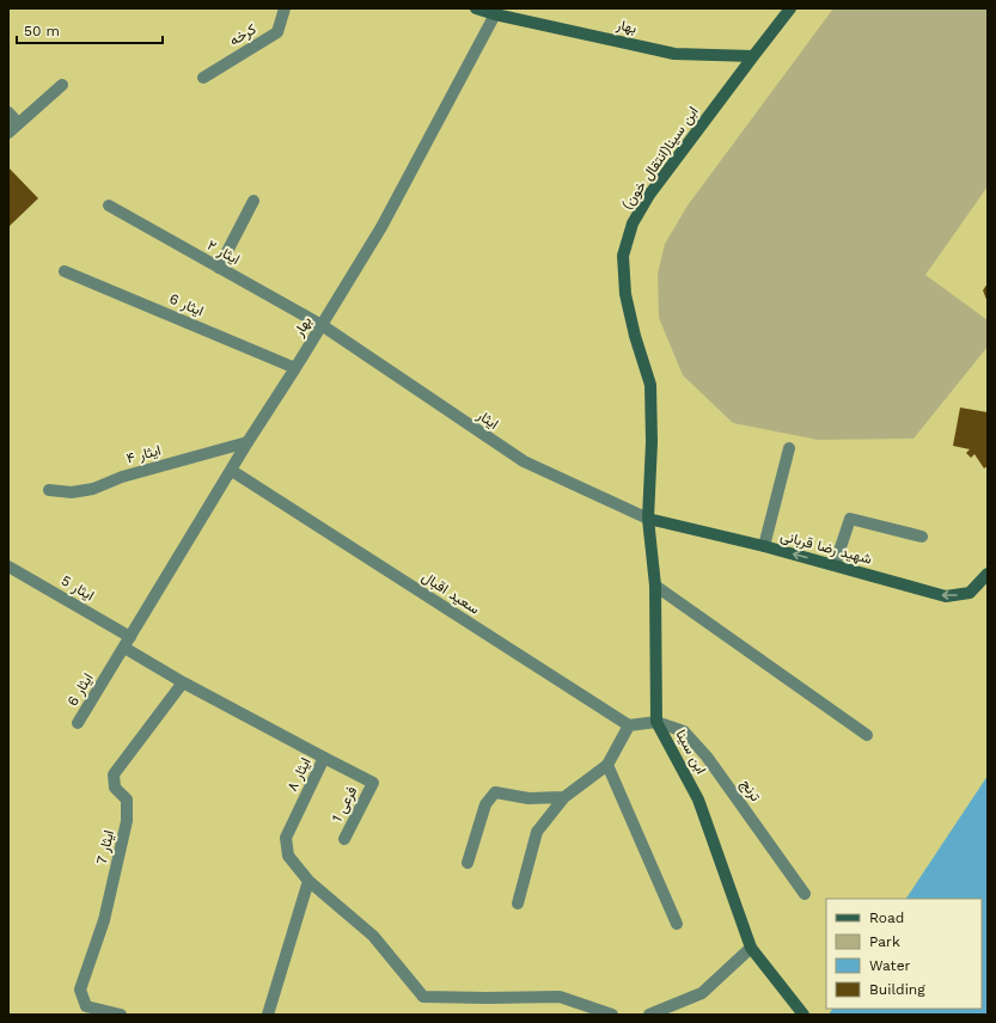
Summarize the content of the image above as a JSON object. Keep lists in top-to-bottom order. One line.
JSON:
{"streets":{"main road":["بهار","ابن سینا(انتقال خون)","شهید رضا قربانی","ابن سینا"],"street":["کرخه","ایثار ۲","ایثار 6","ایثار","ایثار ۴","ایثار 5","سعید اقبال","ایثار ۸","ترنج","فرعی 1","ایثار 7"]},"crossings":[["بهار","ابن سینا(انتقال خون)"],["بهار","ایثار ۲"],["بهار","ایثار 6"],["بهار","ایثار"],["بهار","ایثار ۴"],["بهار","ایثار 5"],["بهار","سعید اقبال"],["بهار","ایثار ۸"],["ابن سینا(انتقال خون)","ایثار"],["ابن سینا(انتقال خون)","شهید رضا قربانی"],["ابن سینا(انتقال خون)","ابن سینا"],["ایثار ۲","ایثار"],["ایثار 6","ایثار ۸"],["ایثار","شهید رضا قربانی"],["ایثار","ابن سینا"],["شهید رضا قربانی","ابن سینا"],["ابن سینا","ترنج"],["ایثار ۸","فرعی 1"],["ایثار ۸","ایثار 7"]],"one_way":["شهید رضا قربانی"],"legend":["Road","Park","Water","Building"],"scale_bar":"50 m"}
